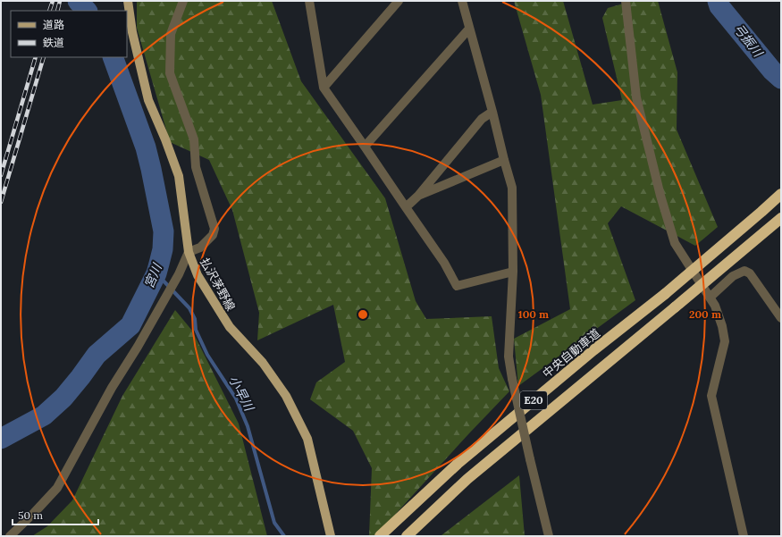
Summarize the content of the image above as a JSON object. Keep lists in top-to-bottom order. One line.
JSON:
{"streets":{"highway":["中央自動車道","E20"],"main road":["払沢茅野線"]},"water":["弓振川","宮川","小早川"],"legend":["道路","鉄道"],"scale_bar":"50 m","rings":["100 m","200 m"]}
